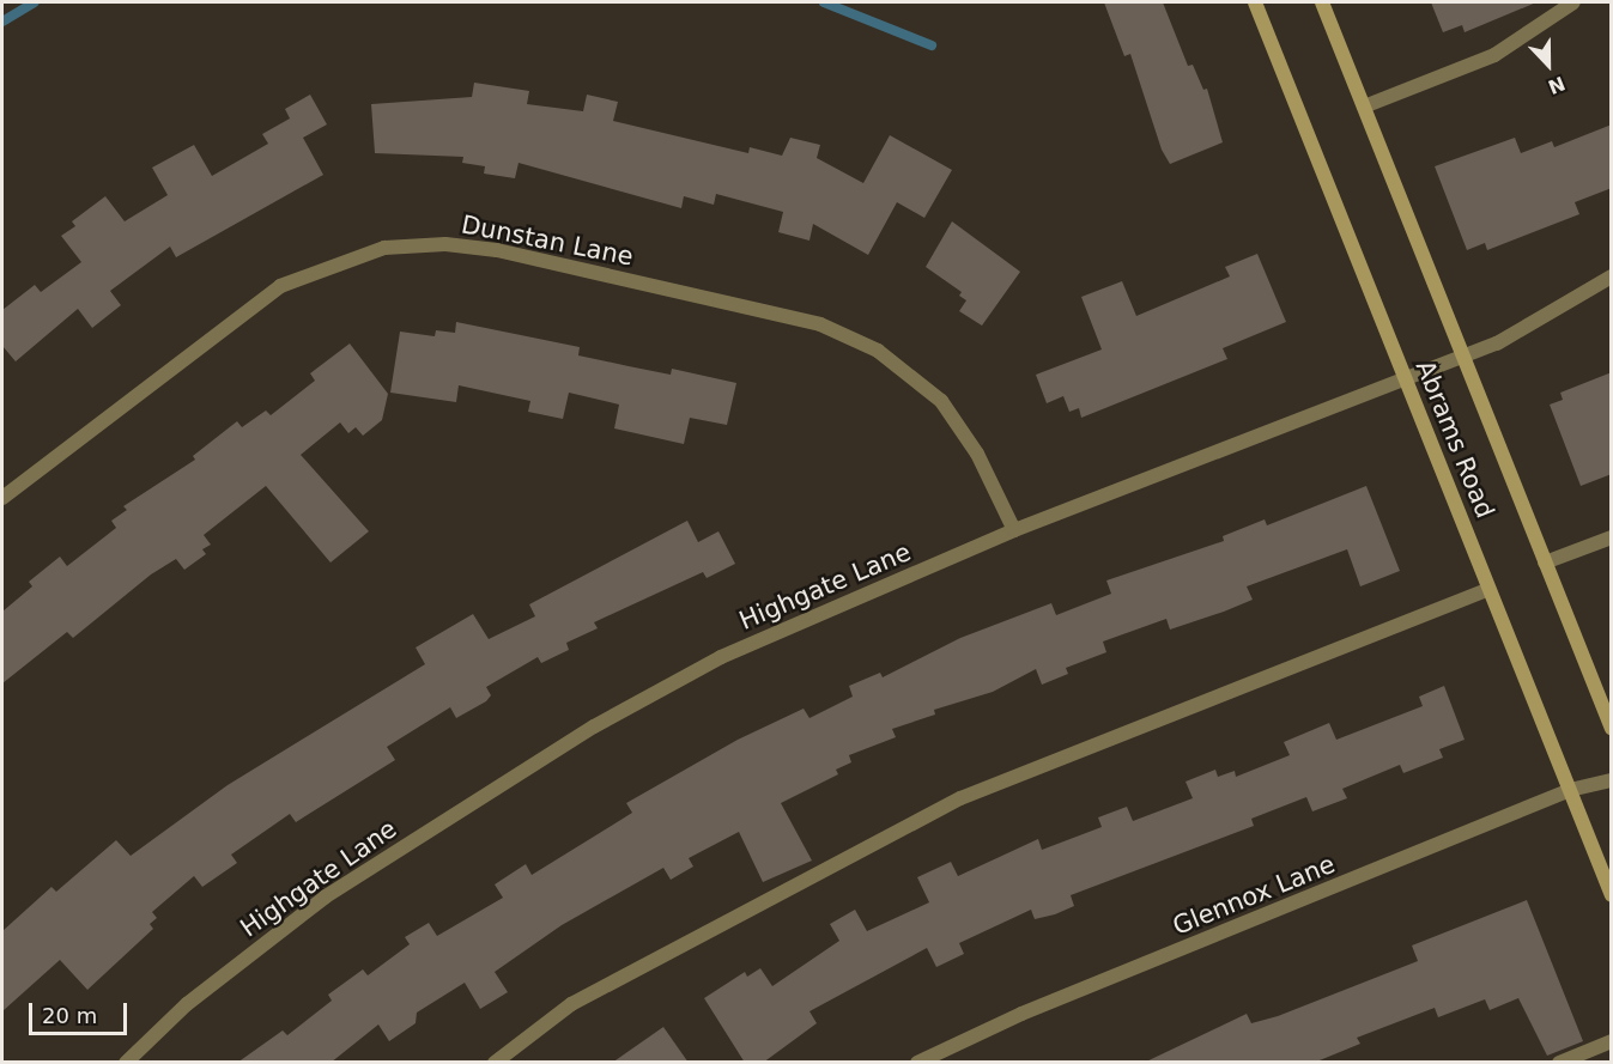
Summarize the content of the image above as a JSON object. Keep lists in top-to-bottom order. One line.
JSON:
{"streets":{"main road":["Abrams Road"],"street":["Dunstan Lane","Highgate Lane","Glennox Lane"]},"crossings":[["Dunstan Lane","Highgate Lane"],["Abrams Road","Highgate Lane"],["Abrams Road","Glennox Lane"]],"scale_bar":"20 m","north":"bottom"}
